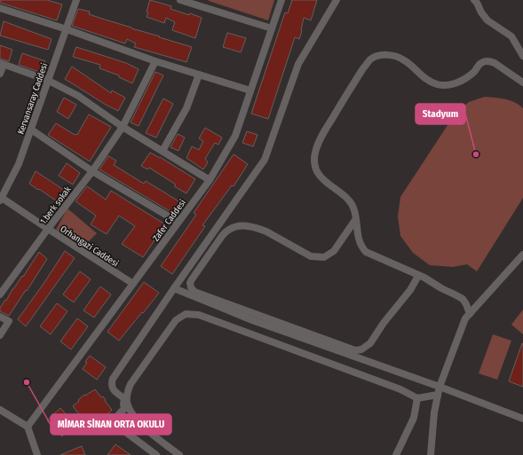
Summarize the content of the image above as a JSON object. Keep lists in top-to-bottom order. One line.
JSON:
{"streets":{"street":["Kervansaray Caddesi","1.berk sokak","Zafer Caddesi","Orhangazi Caddesi"]},"crossings":[["Kervansaray Caddesi","Orhangazi Caddesi"],["1.berk sokak","Orhangazi Caddesi"],["Zafer Caddesi","Orhangazi Caddesi"]],"places":["Stadyum","MİMAR SİNAN ORTA OKULU"]}
